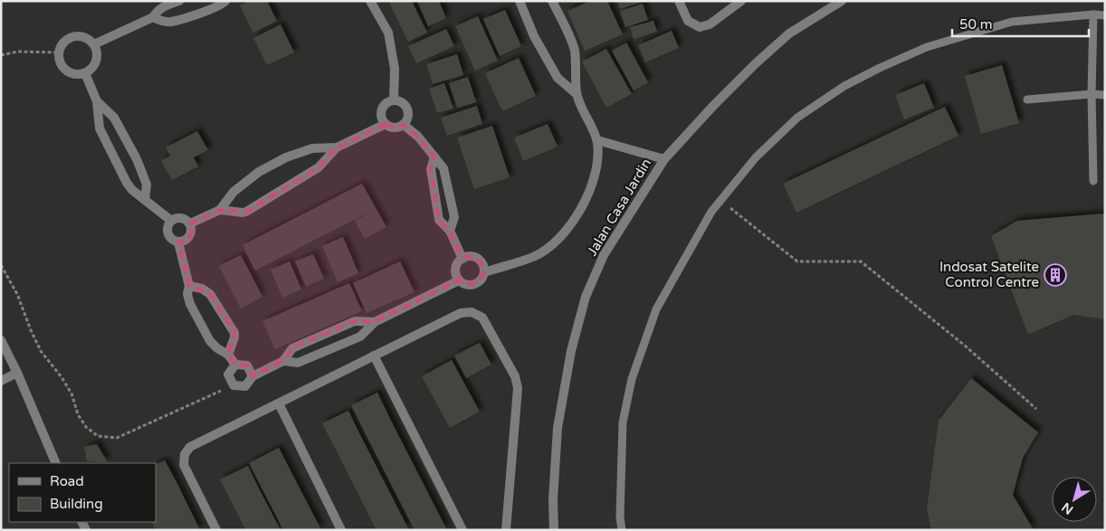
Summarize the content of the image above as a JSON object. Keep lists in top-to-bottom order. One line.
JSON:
{"streets":{"street":["Jalan Casa Jardin"]},"places":{"building":["Indosat Satelite Control Centre"]},"legend":["Road","Building"],"scale_bar":"50 m","north":"bottom left"}
